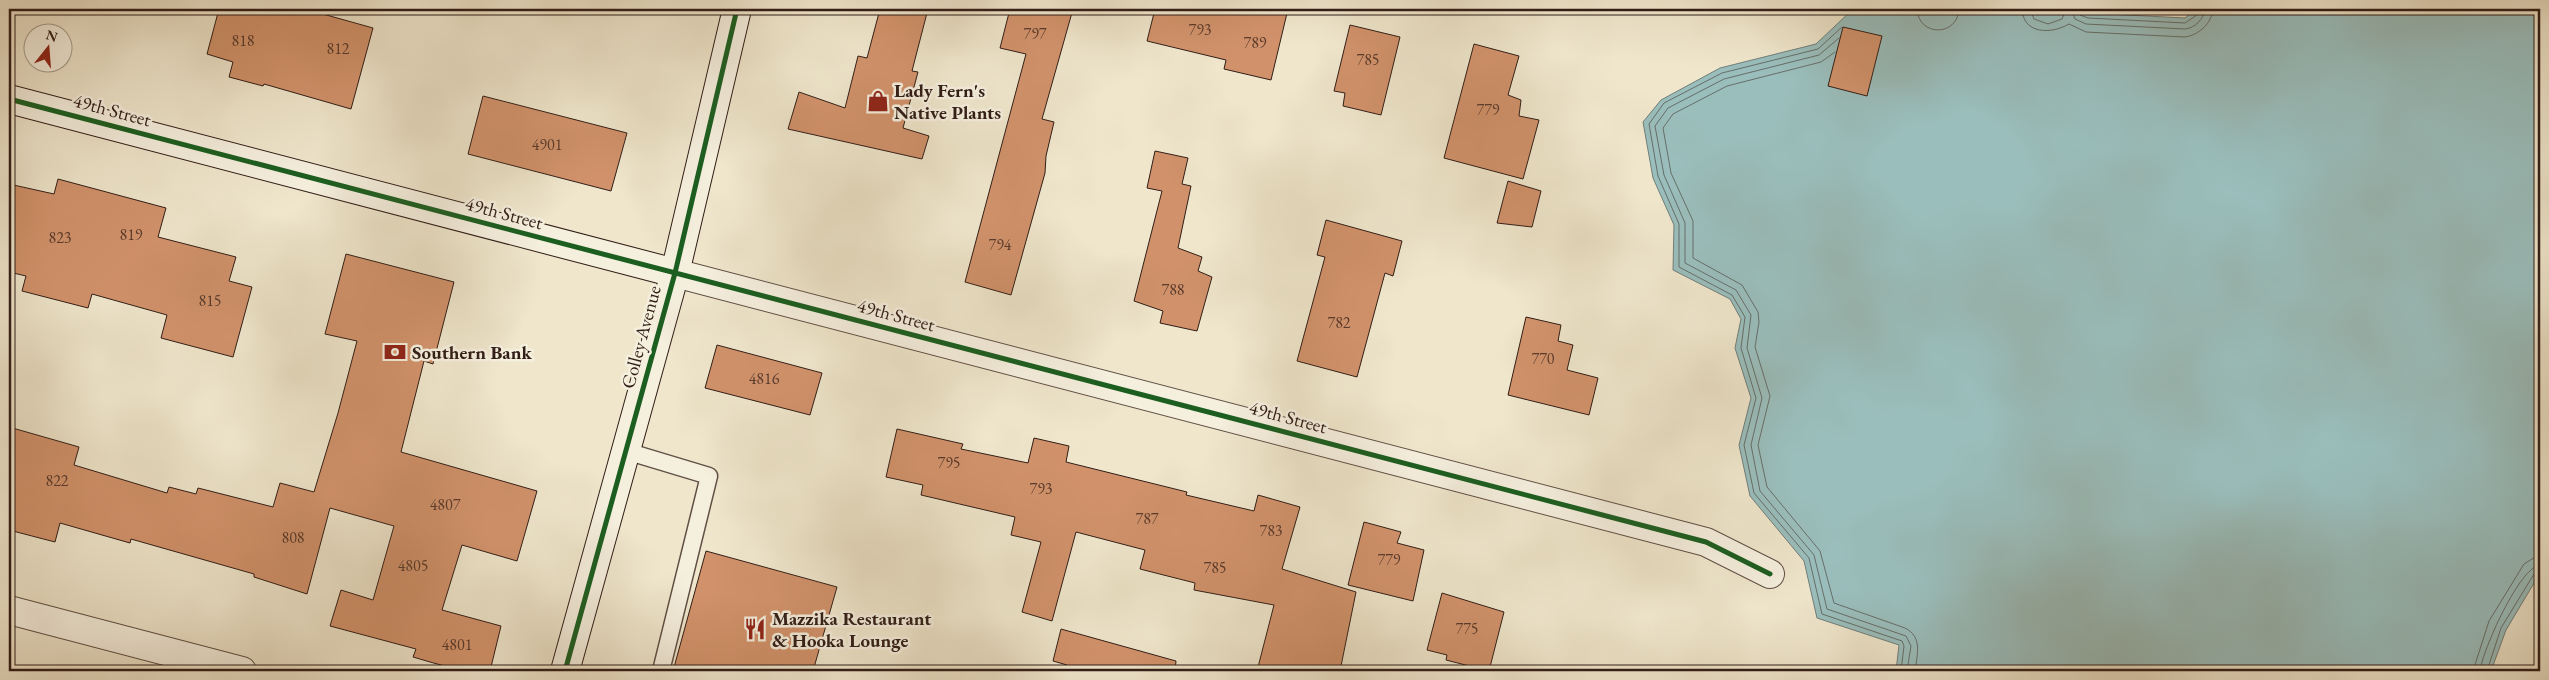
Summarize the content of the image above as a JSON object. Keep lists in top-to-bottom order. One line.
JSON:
{"streets":{"street":["49th Street","Colley Avenue"]},"crossings":[["49th Street","Colley Avenue"]],"places":{"shop":["Lady Fern's Native Plants"],"bank":["Southern Bank"],"restaurant":["Mazzika Restaurant & Hooka Lounge"]},"house_numbers":["793","797","818","789","812","785","779","4901","819","823","794","788","815","782","770","4816","795","822","793","4807","787","783","808","779","4805","785","775","4801"],"north":"top"}
